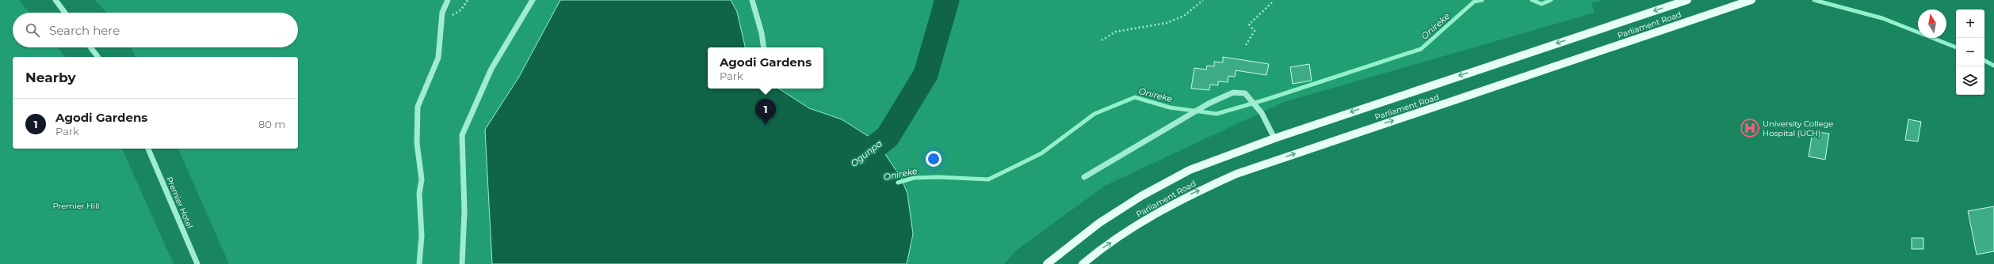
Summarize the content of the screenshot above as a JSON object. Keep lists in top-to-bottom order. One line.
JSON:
{"streets":{"main road":["Parliament Road"],"street":["Premier Hotel"]},"water":["Onireke","Ogunpa"],"parks":["Premier Hill"],"places":{"hospital":["University College Hospital (UCH)"]},"north":"top","page":{"map_buttons":["+","−"],"search":"Search here","popup":["Agodi Gardens","Park"],"heading":"Nearby","list":[{"mark":"1","name":"Agodi Gardens","note":"Park","value":"80 m"}],"pins":"1"}}
